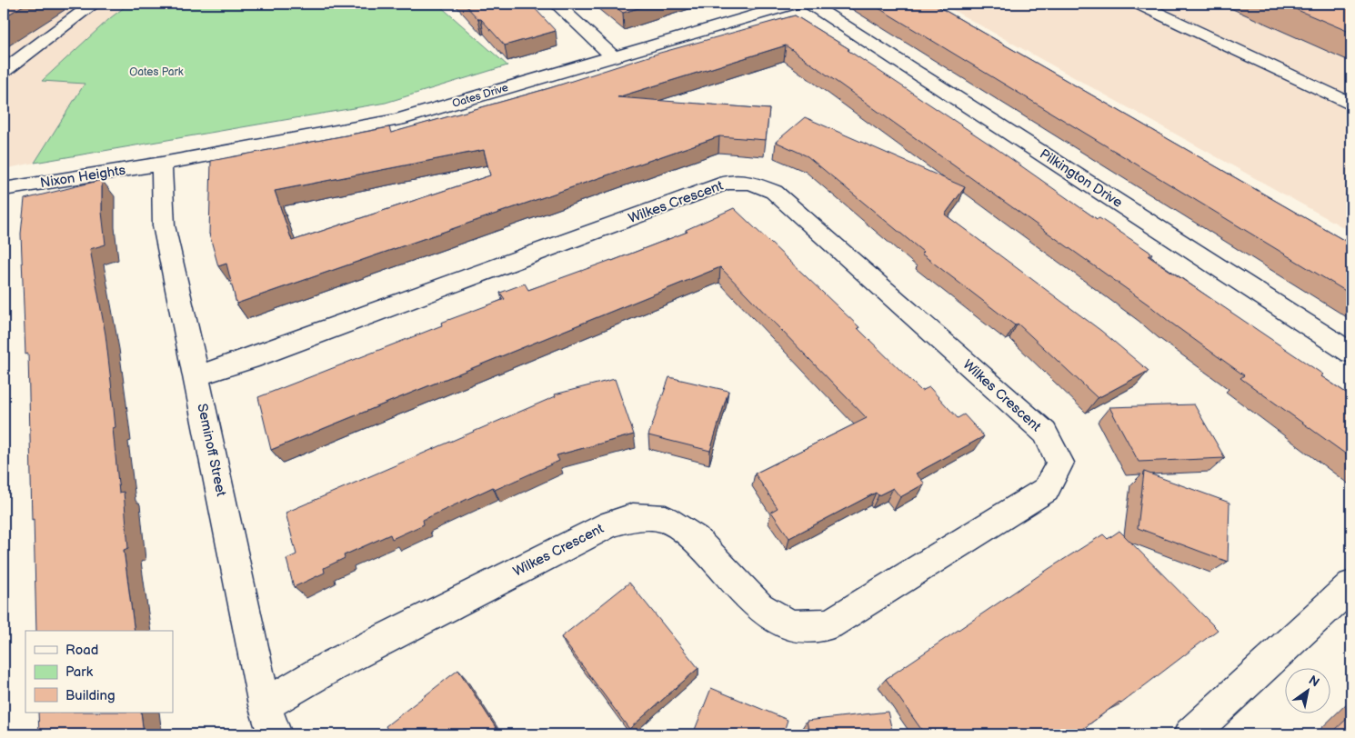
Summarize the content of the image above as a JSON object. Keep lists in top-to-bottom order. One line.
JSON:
{"streets":{"street":["Oates Drive","Nixon Heights","Pilkington Drive","Wilkes Crescent","Seminoff Street"]},"crossings":[["Oates Drive","Nixon Heights"],["Oates Drive","Seminoff Street"],["Nixon Heights","Seminoff Street"],["Wilkes Crescent","Seminoff Street"]],"parks":["Oates Park"],"legend":["Road","Park","Building"],"north":"top right"}
